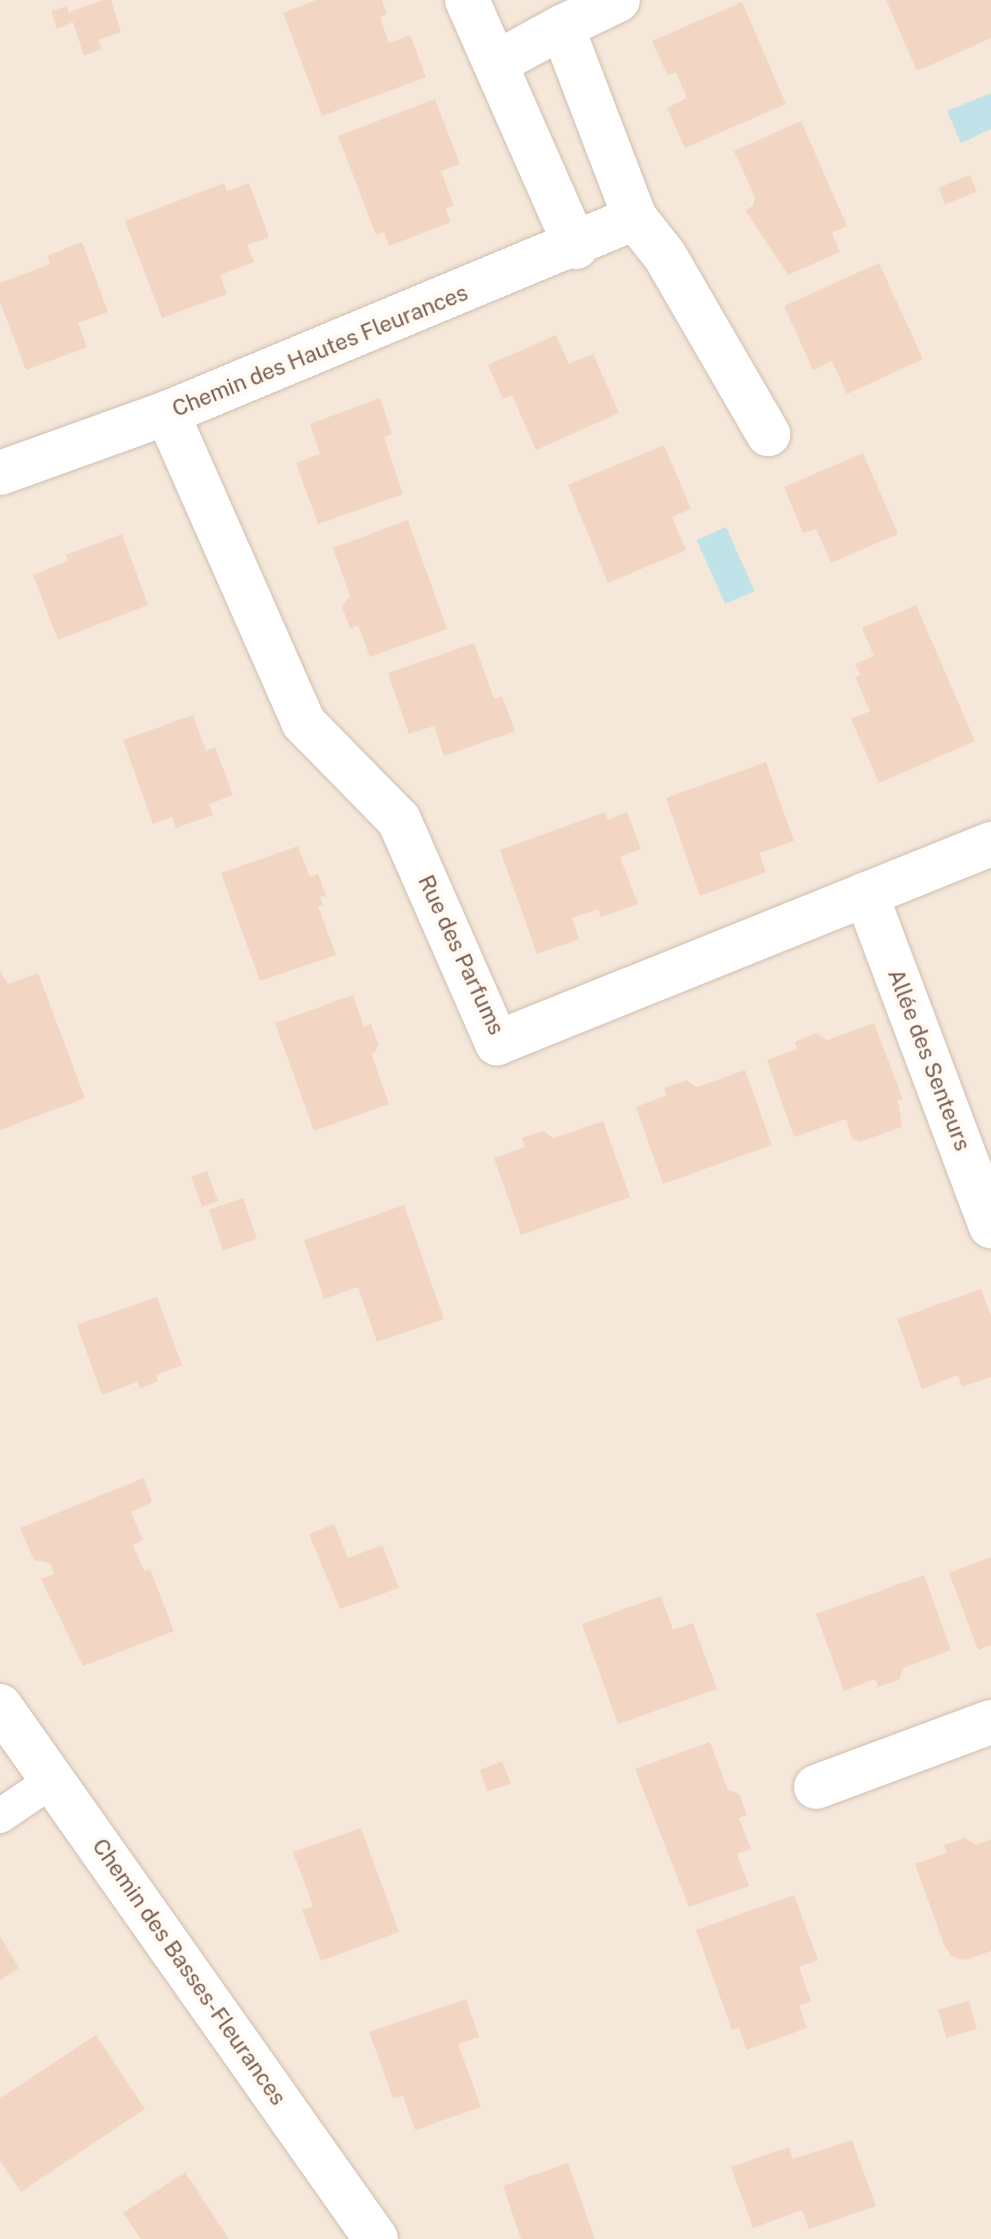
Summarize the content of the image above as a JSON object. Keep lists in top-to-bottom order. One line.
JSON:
{"streets":{"street":["Chemin des Hautes Fleurances","Rue des Parfums","Allée des Senteurs","Chemin des Basses-Fleurances"]},"crossings":[["Chemin des Hautes Fleurances","Rue des Parfums"],["Rue des Parfums","Allée des Senteurs"]]}
